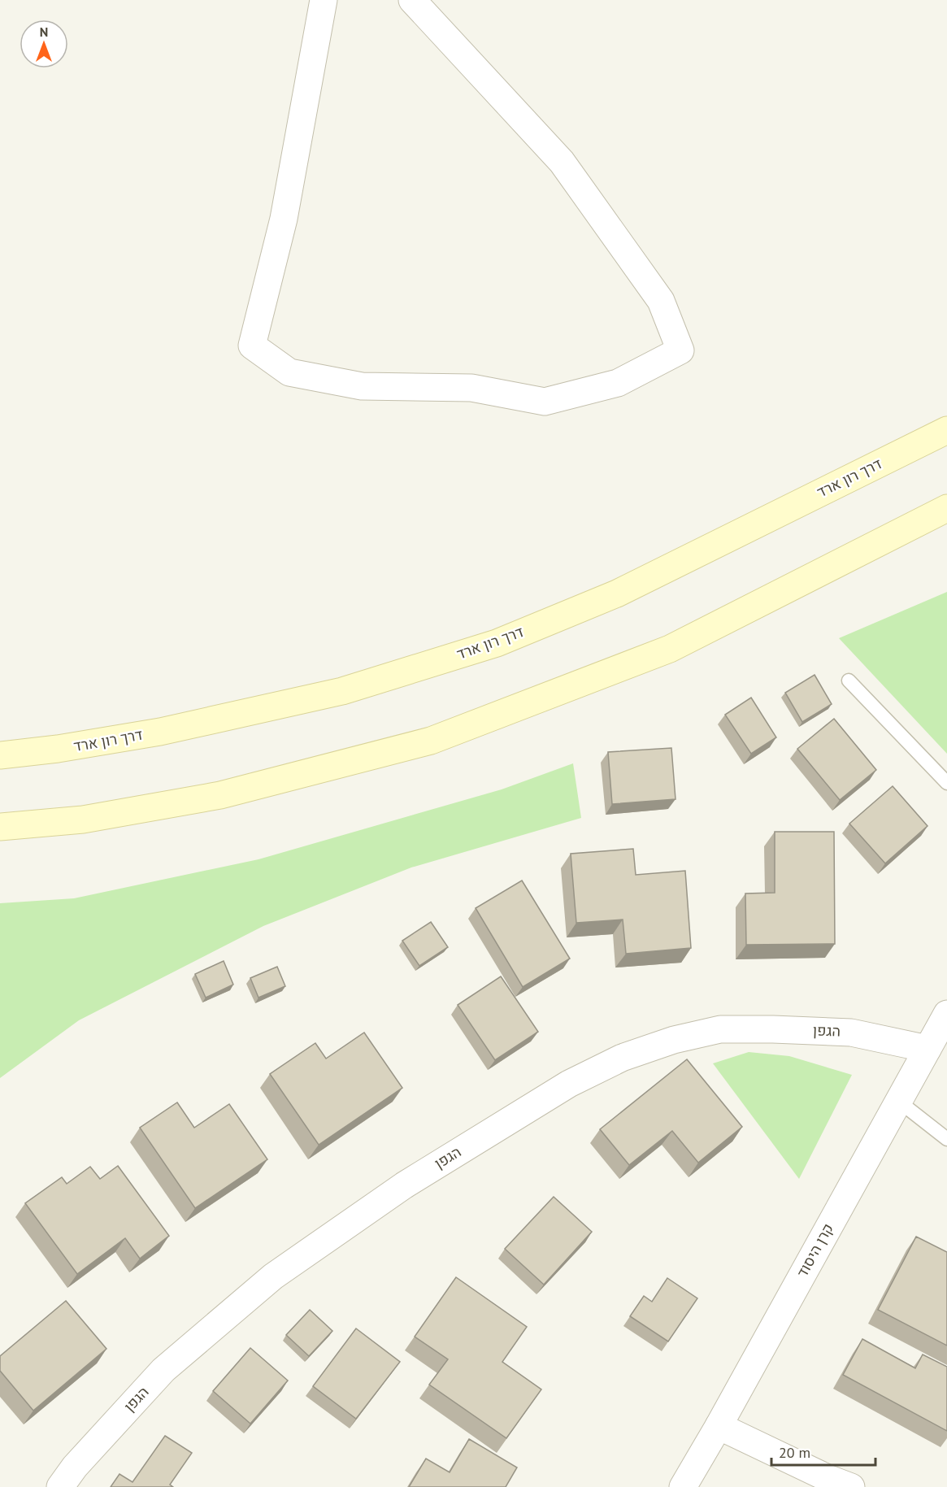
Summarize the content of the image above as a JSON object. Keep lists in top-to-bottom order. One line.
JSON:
{"streets":{"main road":["דרך רון ארד"],"street":["הגפן","קרן היסוד"]},"crossings":[["הגפן","קרן היסוד"]],"scale_bar":"20 m","north":"top"}
